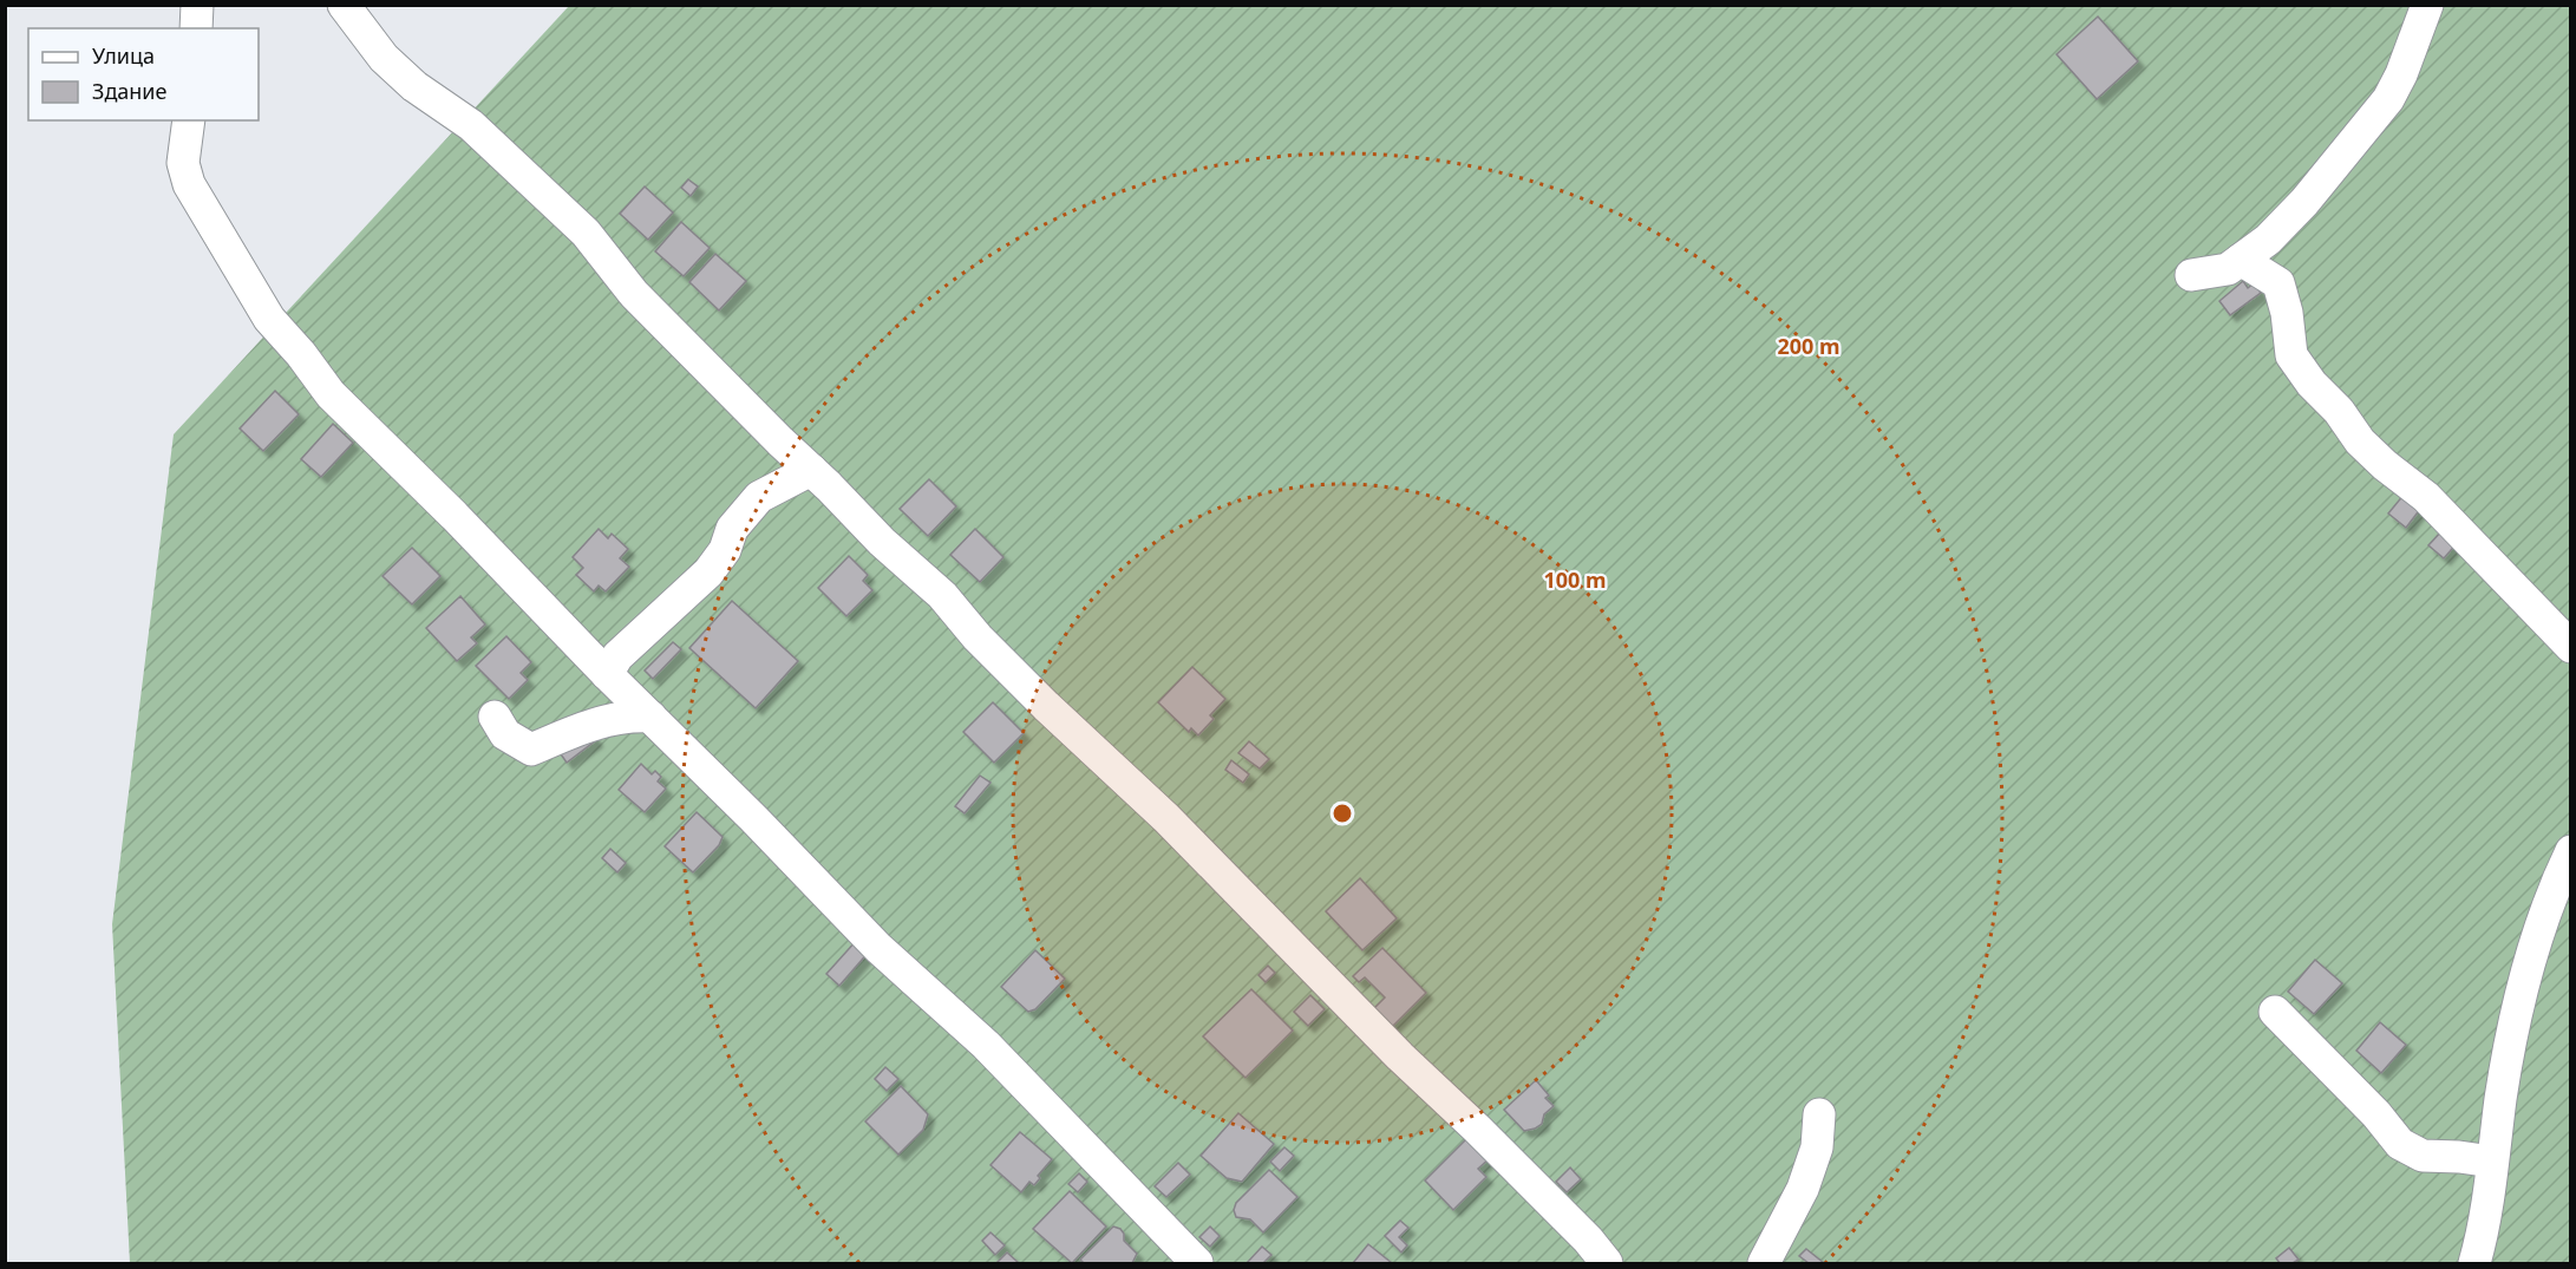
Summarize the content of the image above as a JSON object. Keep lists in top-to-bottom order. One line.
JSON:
{"legend":["Улица","Здание"],"rings":["200 m","100 m"]}
